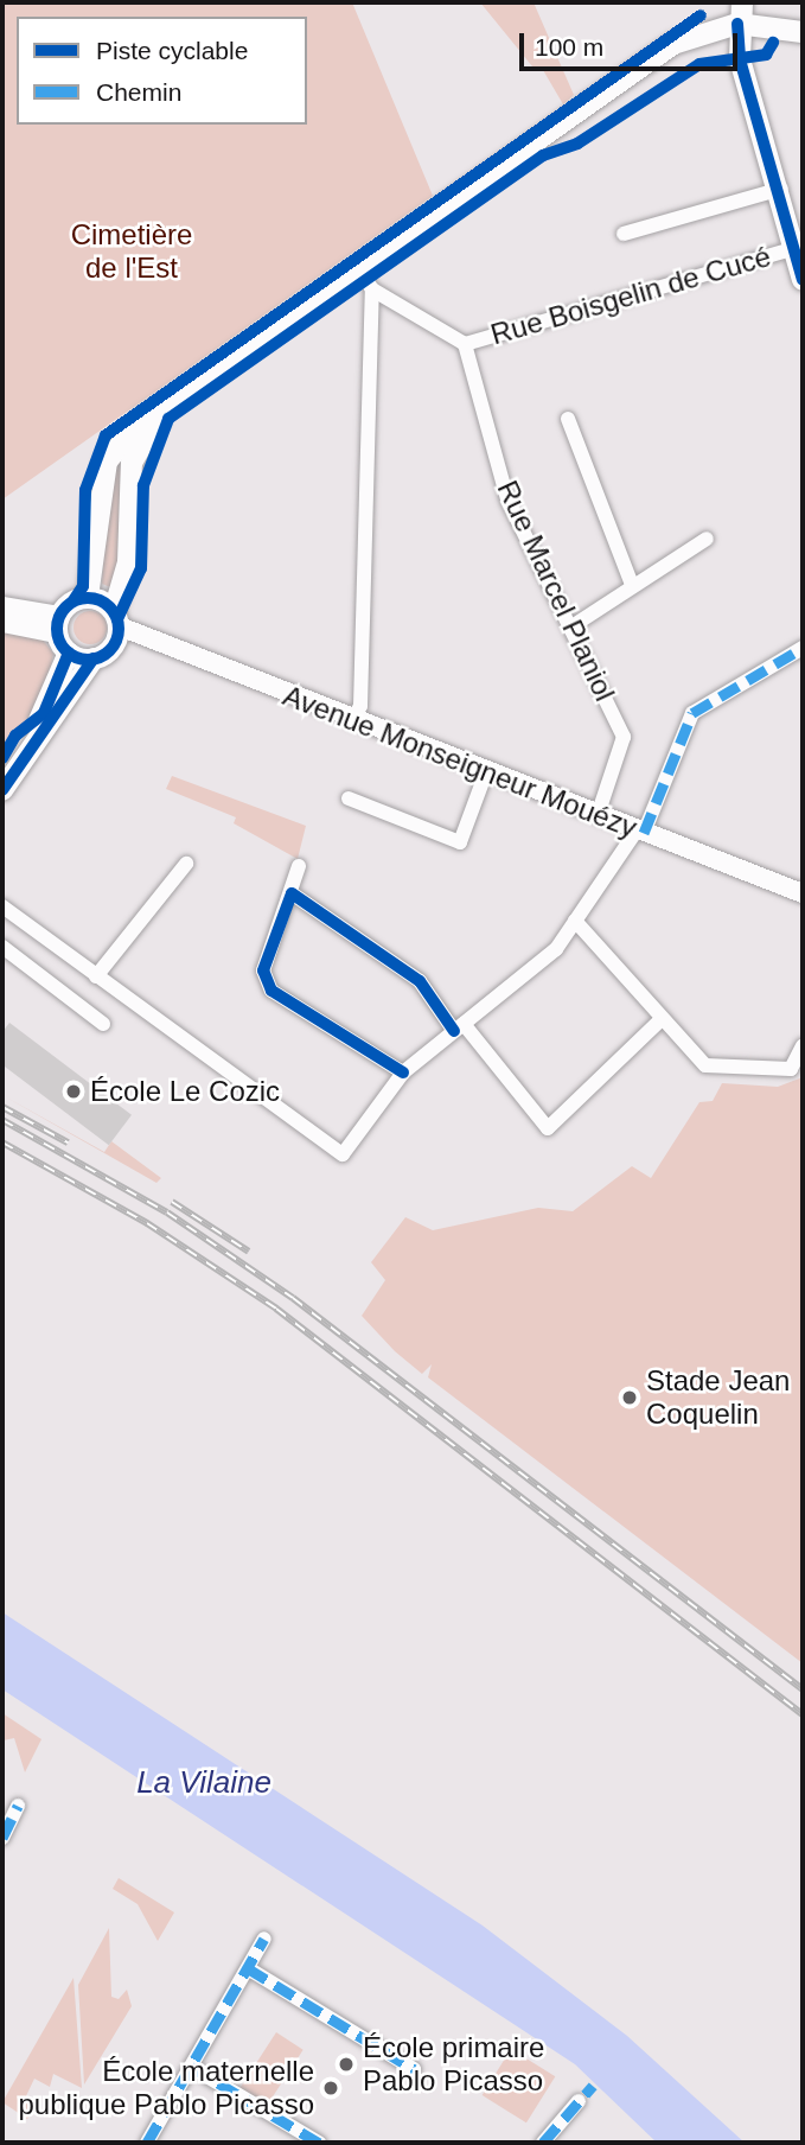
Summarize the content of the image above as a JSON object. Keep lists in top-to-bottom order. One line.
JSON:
{"streets":{"street":["Rue Boisgelin de Cucé","Rue Marcel Planiol","Avenue Monseigneur Mouézy"]},"crossings":[["Rue Boisgelin de Cucé","Rue Marcel Planiol"],["Rue Marcel Planiol","Avenue Monseigneur Mouézy"]],"water":["La Vilaine"],"parks":["Cimetière de l'Est"],"places":["École Le Cozic","Stade Jean Coquelin","École primaire Pablo Picasso","École maternelle publique Pablo Picasso"],"legend":["Piste cyclable","Chemin"],"scale_bar":"100 m"}
